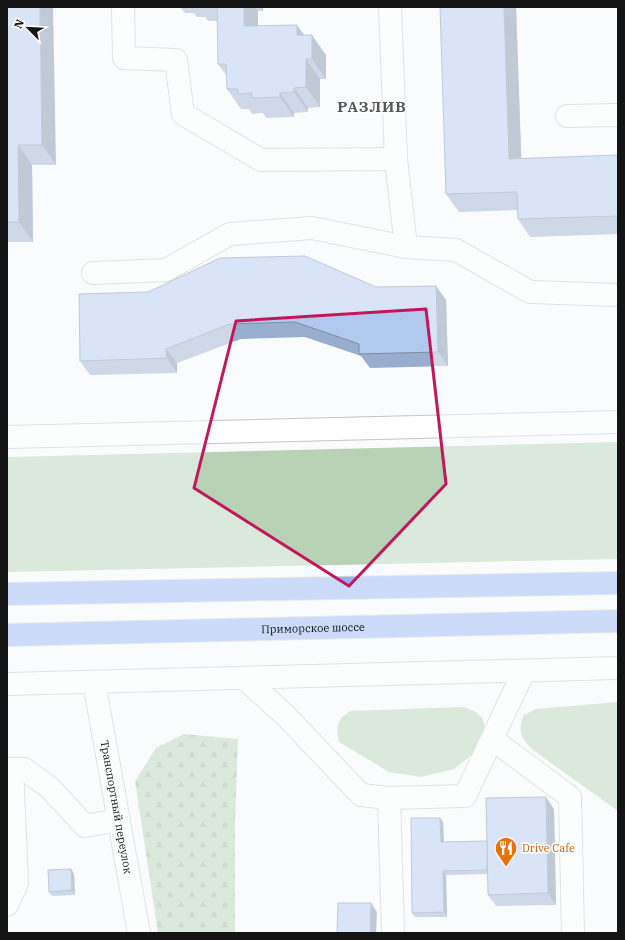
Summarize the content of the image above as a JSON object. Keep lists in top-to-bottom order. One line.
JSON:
{"streets":{"highway":["Приморское шоссе"],"street":["Транспортный переулок"]},"districts":["РАЗЛИВ"],"places":{"restaurant":["Drive Cafe"]},"north":"top left"}
